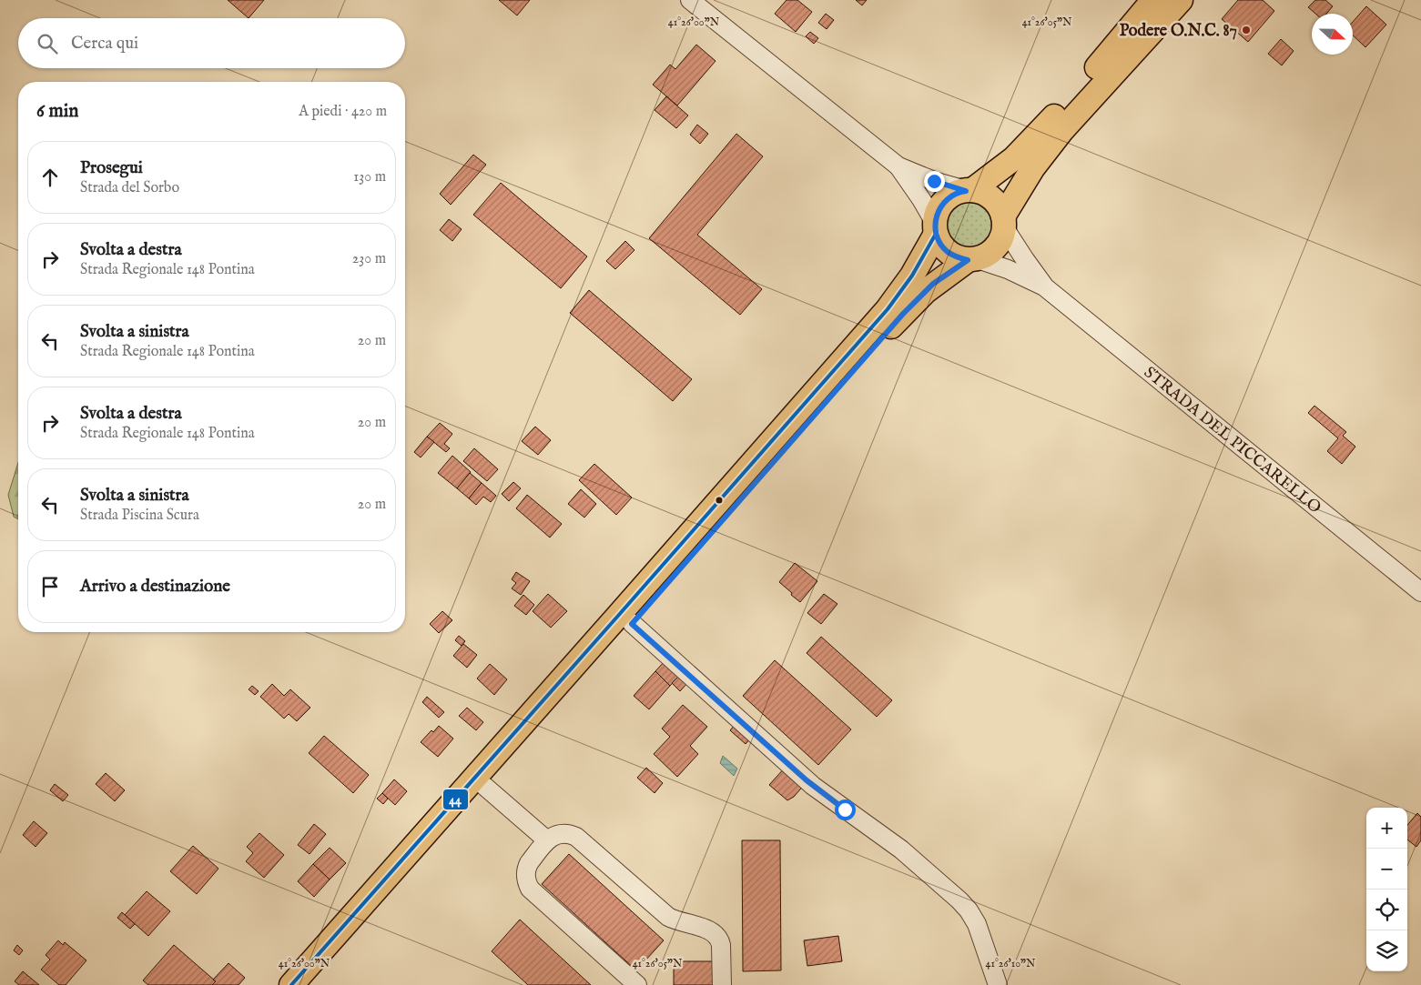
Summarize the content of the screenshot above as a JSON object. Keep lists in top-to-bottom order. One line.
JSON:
{"streets":{"street":["STRADA DEL PICCARELLO"]},"places":["Podere O.N.C. 87"],"lines":["transit line 44"],"north":"right","page":{"search":"Cerca qui","heading":["6 min","A piedi · 420 m"],"list":[["Prosegui","Strada del Sorbo","130 m"],["Svolta a destra","Strada Regionale 148 Pontina","230 m"],["Svolta a sinistra","Strada Regionale 148 Pontina","20 m"],["Svolta a destra","Strada Regionale 148 Pontina","20 m"],["Svolta a sinistra","Strada Piscina Scura","20 m"],"Arrivo a destinazione"],"map_buttons":["+","−"]},"coordinates":["41°26'00\"N","41°26'05\"N","41°26'10\"N"]}
